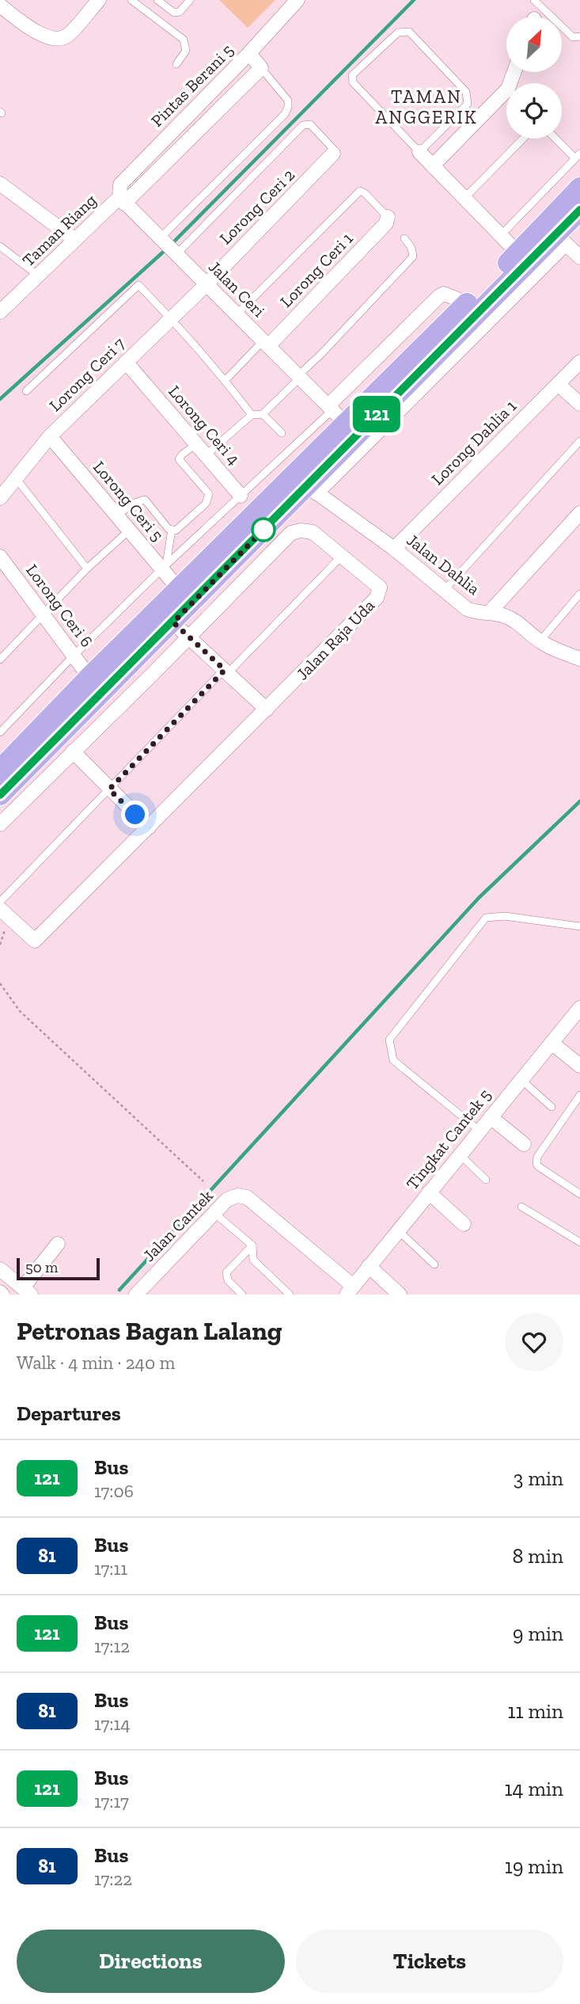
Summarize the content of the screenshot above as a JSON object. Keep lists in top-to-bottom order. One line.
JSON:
{"streets":{"street":["Pintas Berani 5","Lorong Ceri 2","Taman Riang","Lorong Ceri 1","Jalan Ceri","Lorong Ceri 7","Lorong Ceri 4","Lorong Dahlia 1","Lorong Ceri 5","Jalan Dahlia","Lorong Ceri 6","Jalan Raja Uda","Tingkat Cantek 5","Jalan Cantek"]},"crossings":[["Pintas Berani 5","Taman Riang"],["Pintas Berani 5","Jalan Ceri"],["Lorong Ceri 2","Jalan Ceri"],["Lorong Ceri 2","Lorong Ceri 7"],["Taman Riang","Jalan Ceri"],["Lorong Ceri 1","Jalan Ceri"],["Jalan Ceri","Lorong Ceri 7"],["Lorong Ceri 7","Lorong Ceri 4"],["Lorong Ceri 7","Lorong Ceri 5"],["Lorong Dahlia 1","Jalan Dahlia"],["Tingkat Cantek 5","Jalan Cantek"]],"districts":["TAMAN ANGGERIK"],"lines":["bus line 121"],"scale_bar":"50 m","north":"top right","page":{"on_map":"121","scale":"50 m","heading":[["Petronas Bagan Lalang","Walk · 4 min · 240 m"],"Departures"],"list":[{"mark":"121","name":"Bus","note":"17:06","value":"3 min"},{"mark":"81","name":"Bus","note":"17:11","value":"8 min"},{"mark":"121","name":"Bus","note":"17:12","value":"9 min"},{"mark":"81","name":"Bus","note":"17:14","value":"11 min"},{"mark":"121","name":"Bus","note":"17:17","value":"14 min"},{"mark":"81","name":"Bus","note":"17:22","value":"19 min"}],"buttons":["Directions","Tickets"]}}
